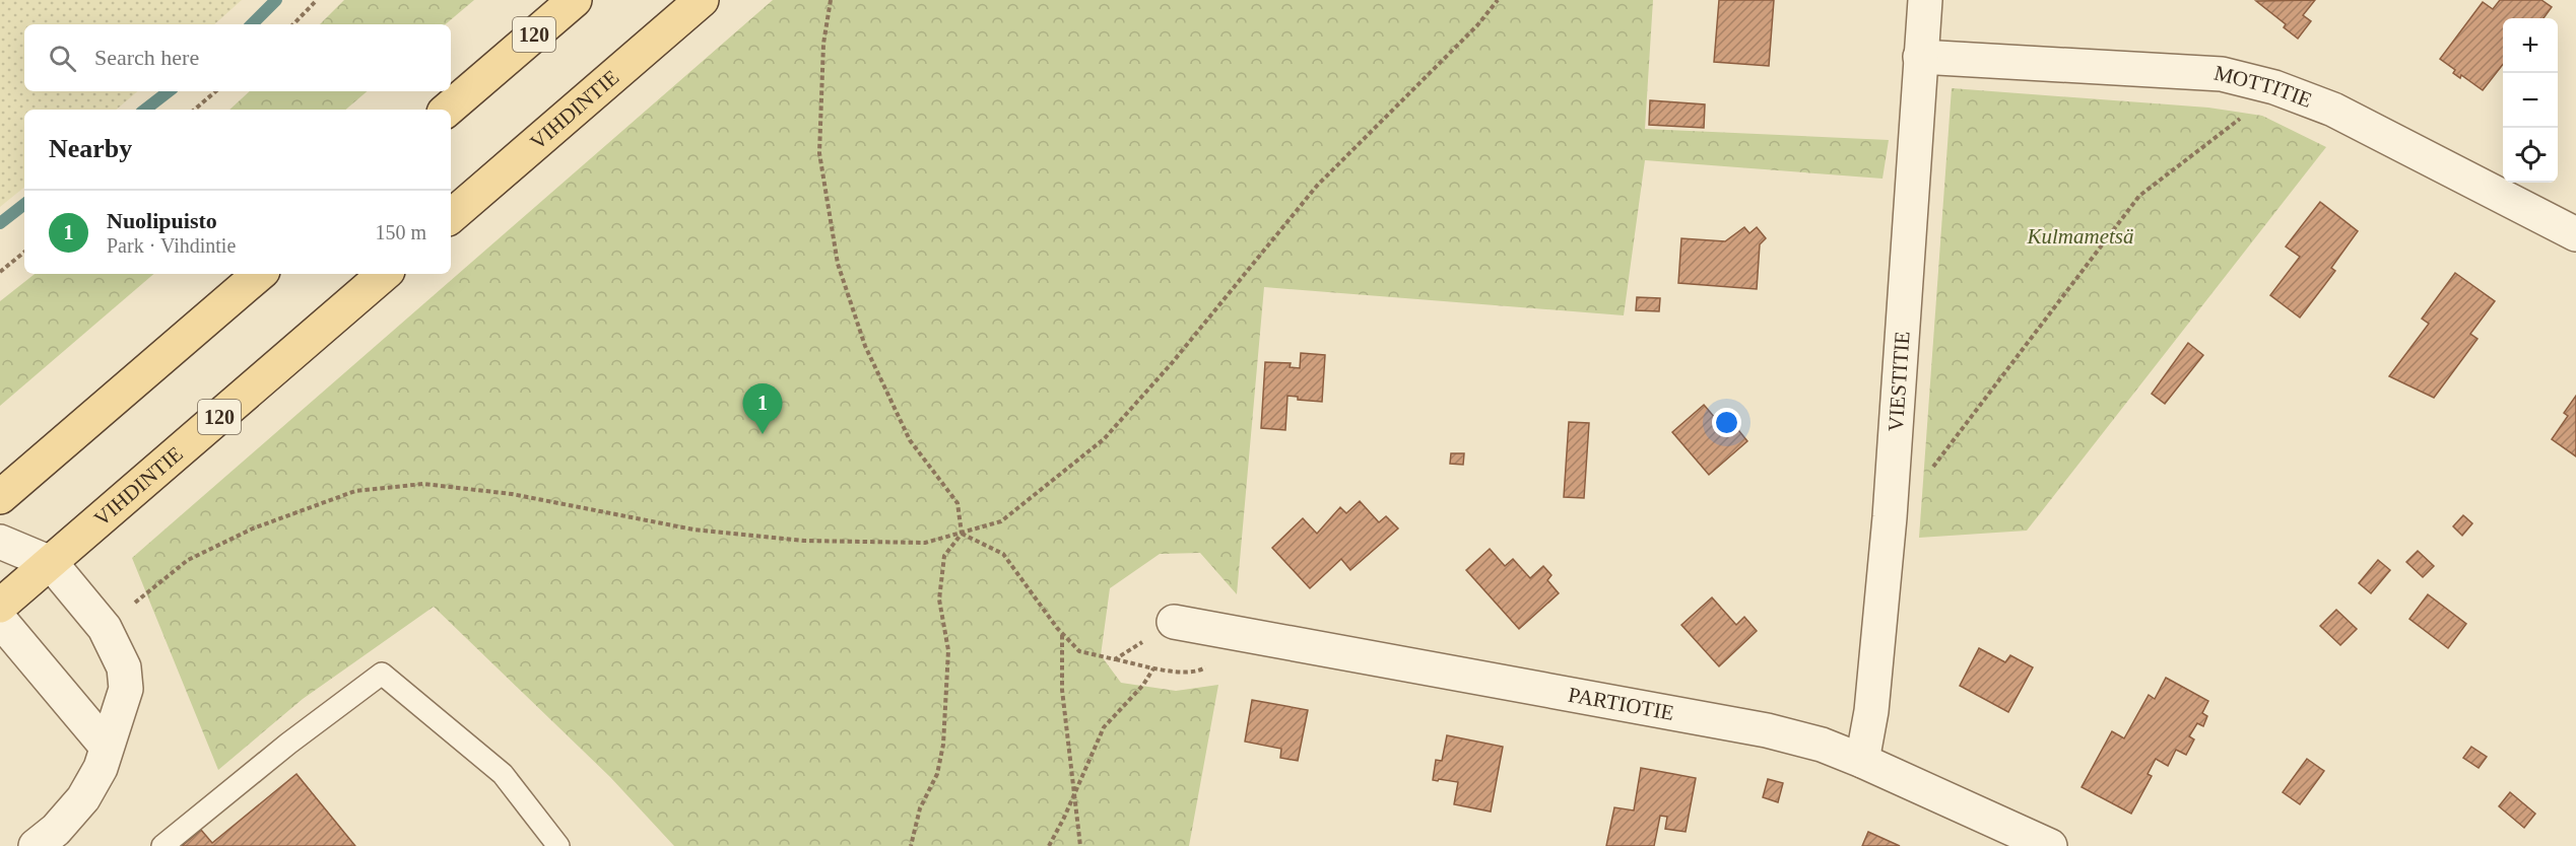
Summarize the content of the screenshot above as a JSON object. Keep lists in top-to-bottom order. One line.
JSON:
{"streets":{"main road":["120","VIHDINTIE"],"street":["MOTTITIE","VIESTITIE","PARTIOTIE"]},"crossings":[["MOTTITIE","VIESTITIE"],["VIESTITIE","PARTIOTIE"]],"parks":["Kulmametsä"],"page":{"map_buttons":["+","−"],"search":"Search here","heading":"Nearby","list":[{"mark":"1","name":"Nuolipuisto","note":"Park · Vihdintie","value":"150 m"}],"pins":"1"}}
